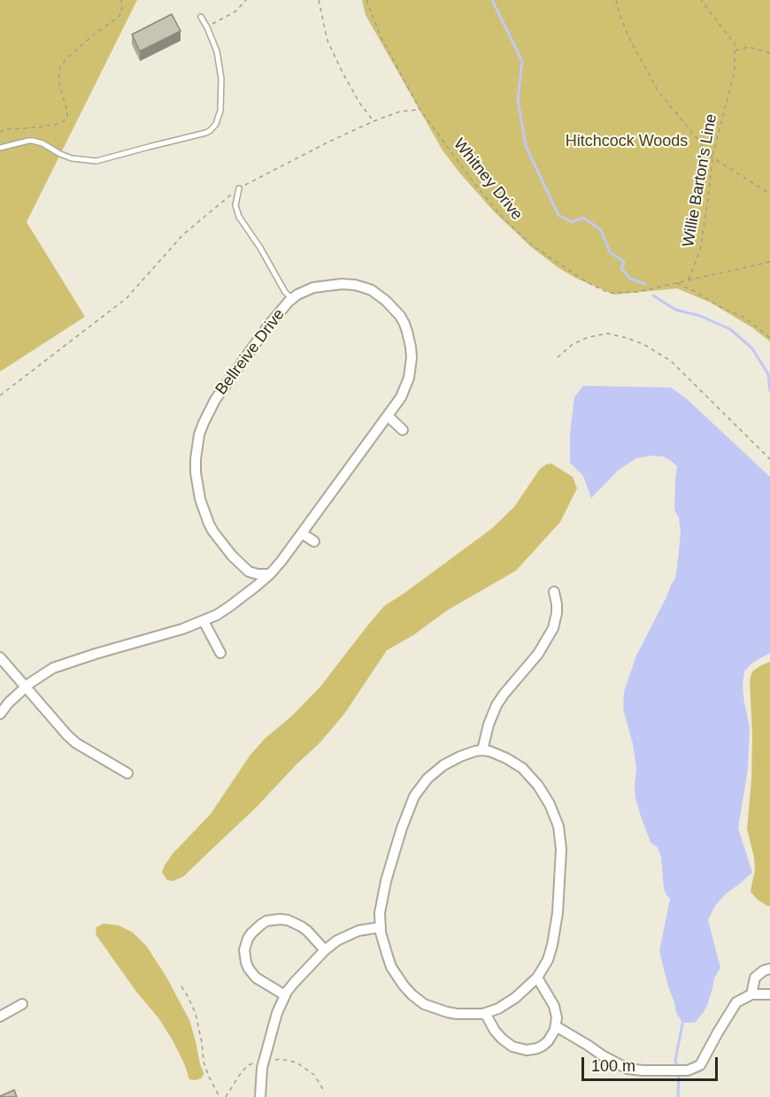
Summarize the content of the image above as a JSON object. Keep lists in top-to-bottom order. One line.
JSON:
{"streets":{"street":["Bellreive Drive"],"path":["Whitney Drive","Willie Barton's Line"]},"crossings":[["Whitney Drive","Willie Barton's Line"]],"parks":["Hitchcock Woods"],"scale_bar":"100 m"}
